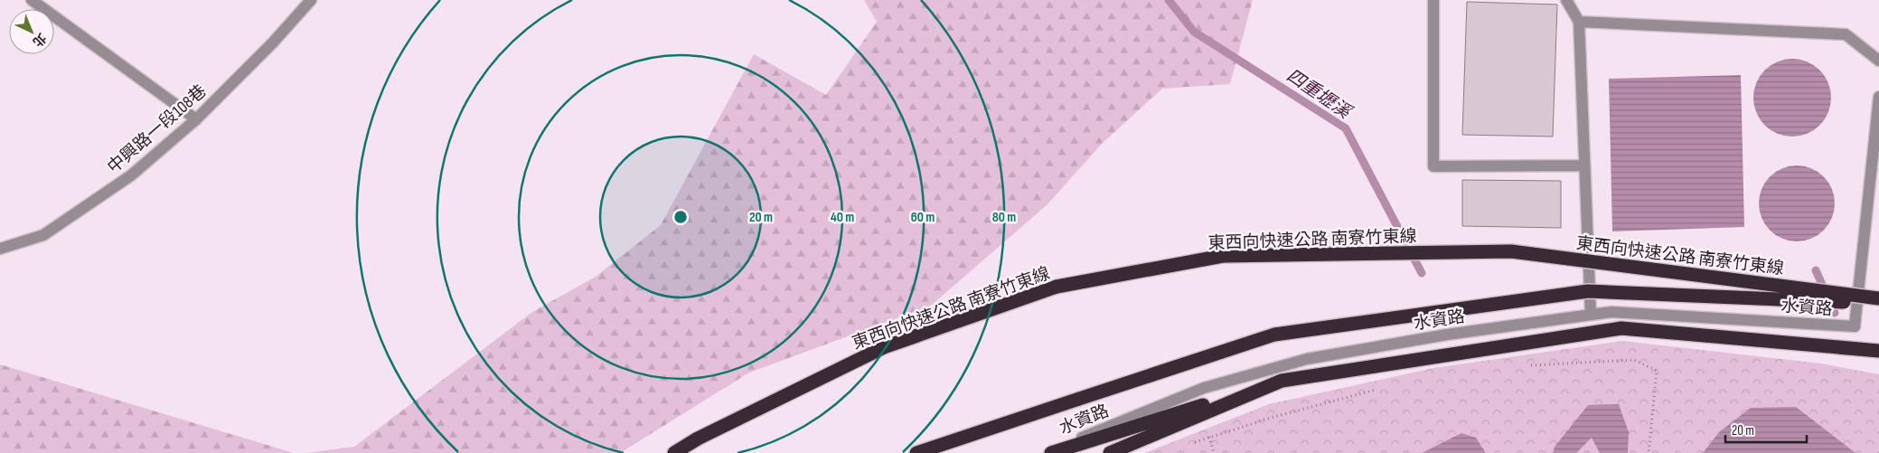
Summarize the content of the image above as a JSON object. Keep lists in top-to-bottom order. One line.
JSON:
{"streets":{"highway":["東西向快速公路 南寮竹東線"],"street":["中興路一段108巷","水資路"]},"water":["四重壢溪"],"scale_bar":"20 m","north":"bottom right","rings":["20 m","40 m","60 m","80 m"]}
